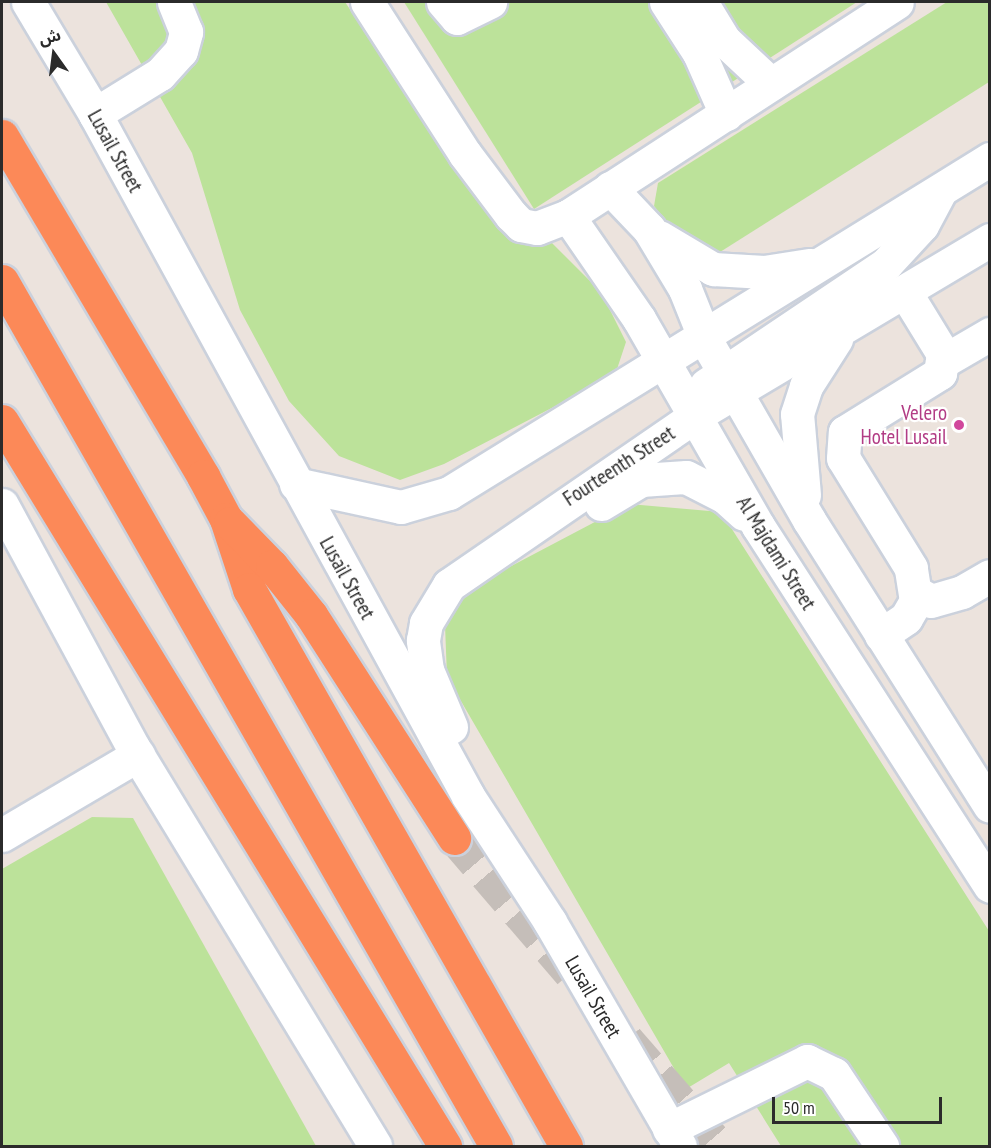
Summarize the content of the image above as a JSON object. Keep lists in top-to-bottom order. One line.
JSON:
{"streets":{"street":["Lusail Street","Fourteenth Street","Al Majdami Street"]},"crossings":[["Lusail Street","Fourteenth Street"],["Fourteenth Street","Al Majdami Street"]],"places":["Velero Hotel Lusail"],"scale_bar":"50 m","north":"top"}
